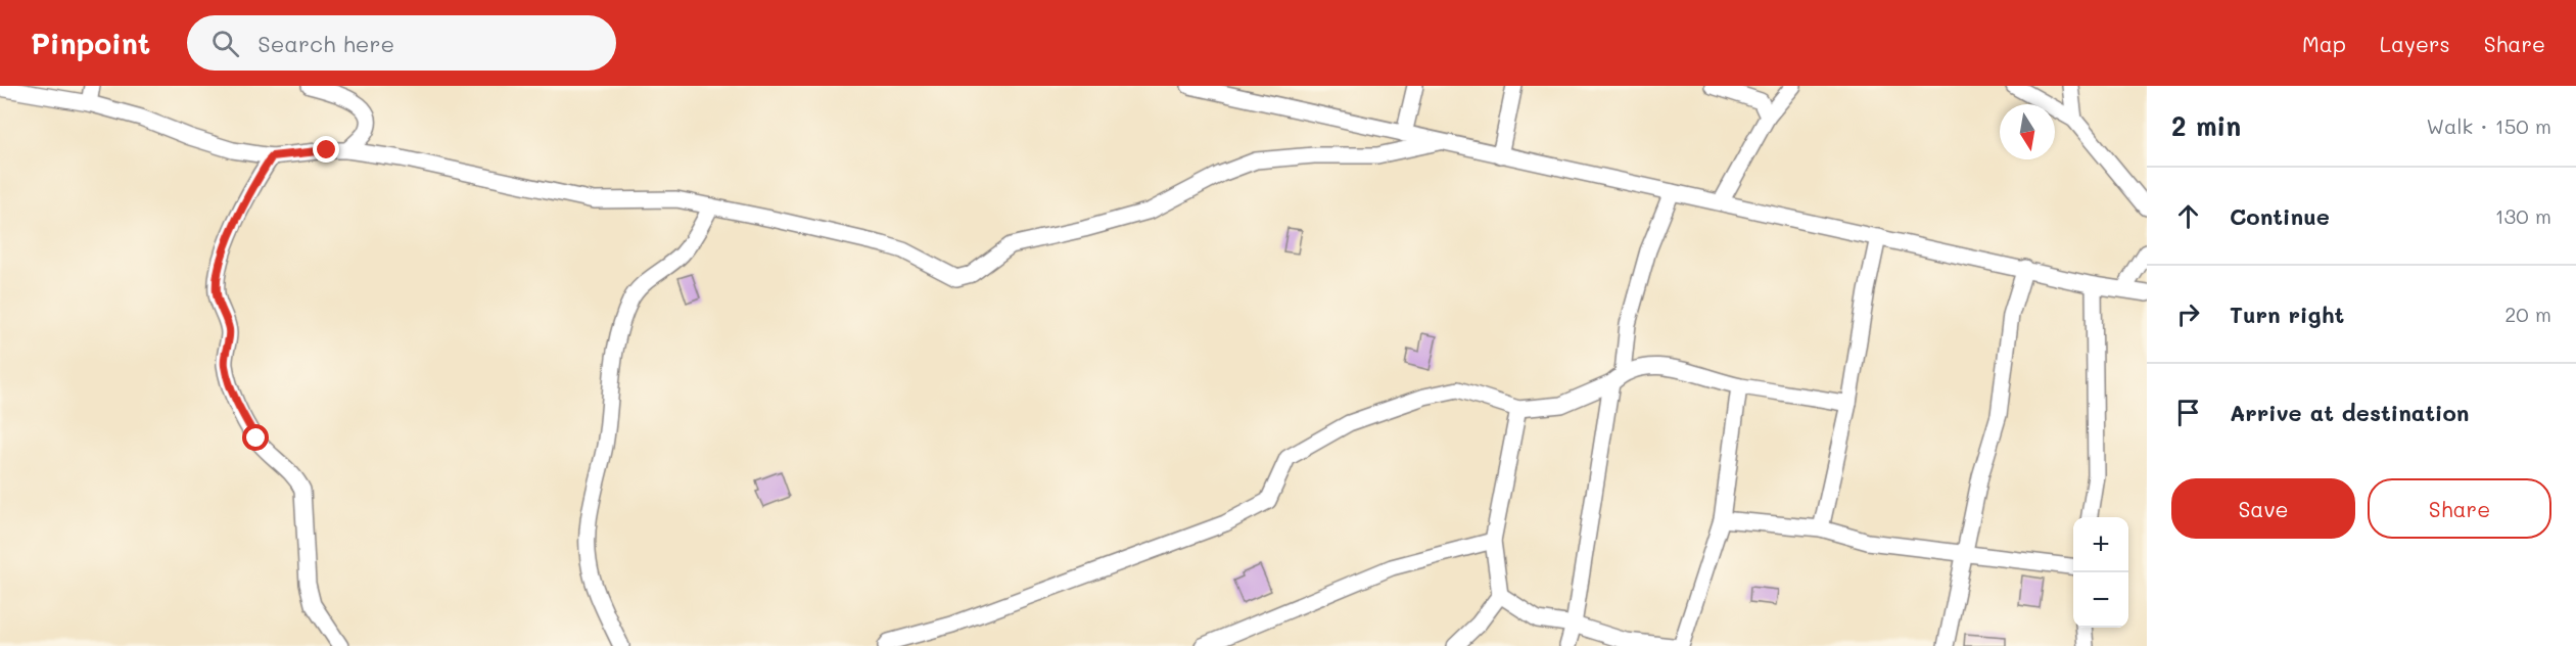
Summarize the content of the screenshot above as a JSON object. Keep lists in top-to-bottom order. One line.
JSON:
{"north":"bottom","page":{"header":"Pinpoint","search":"Search here","nav":["Map","Layers","Share"],"heading":["2 min","Walk · 150 m"],"list":[["Continue","130 m"],["Turn right","20 m"],"Arrive at destination"],"buttons":["Save","Share"],"map_buttons":["+","−"]}}
